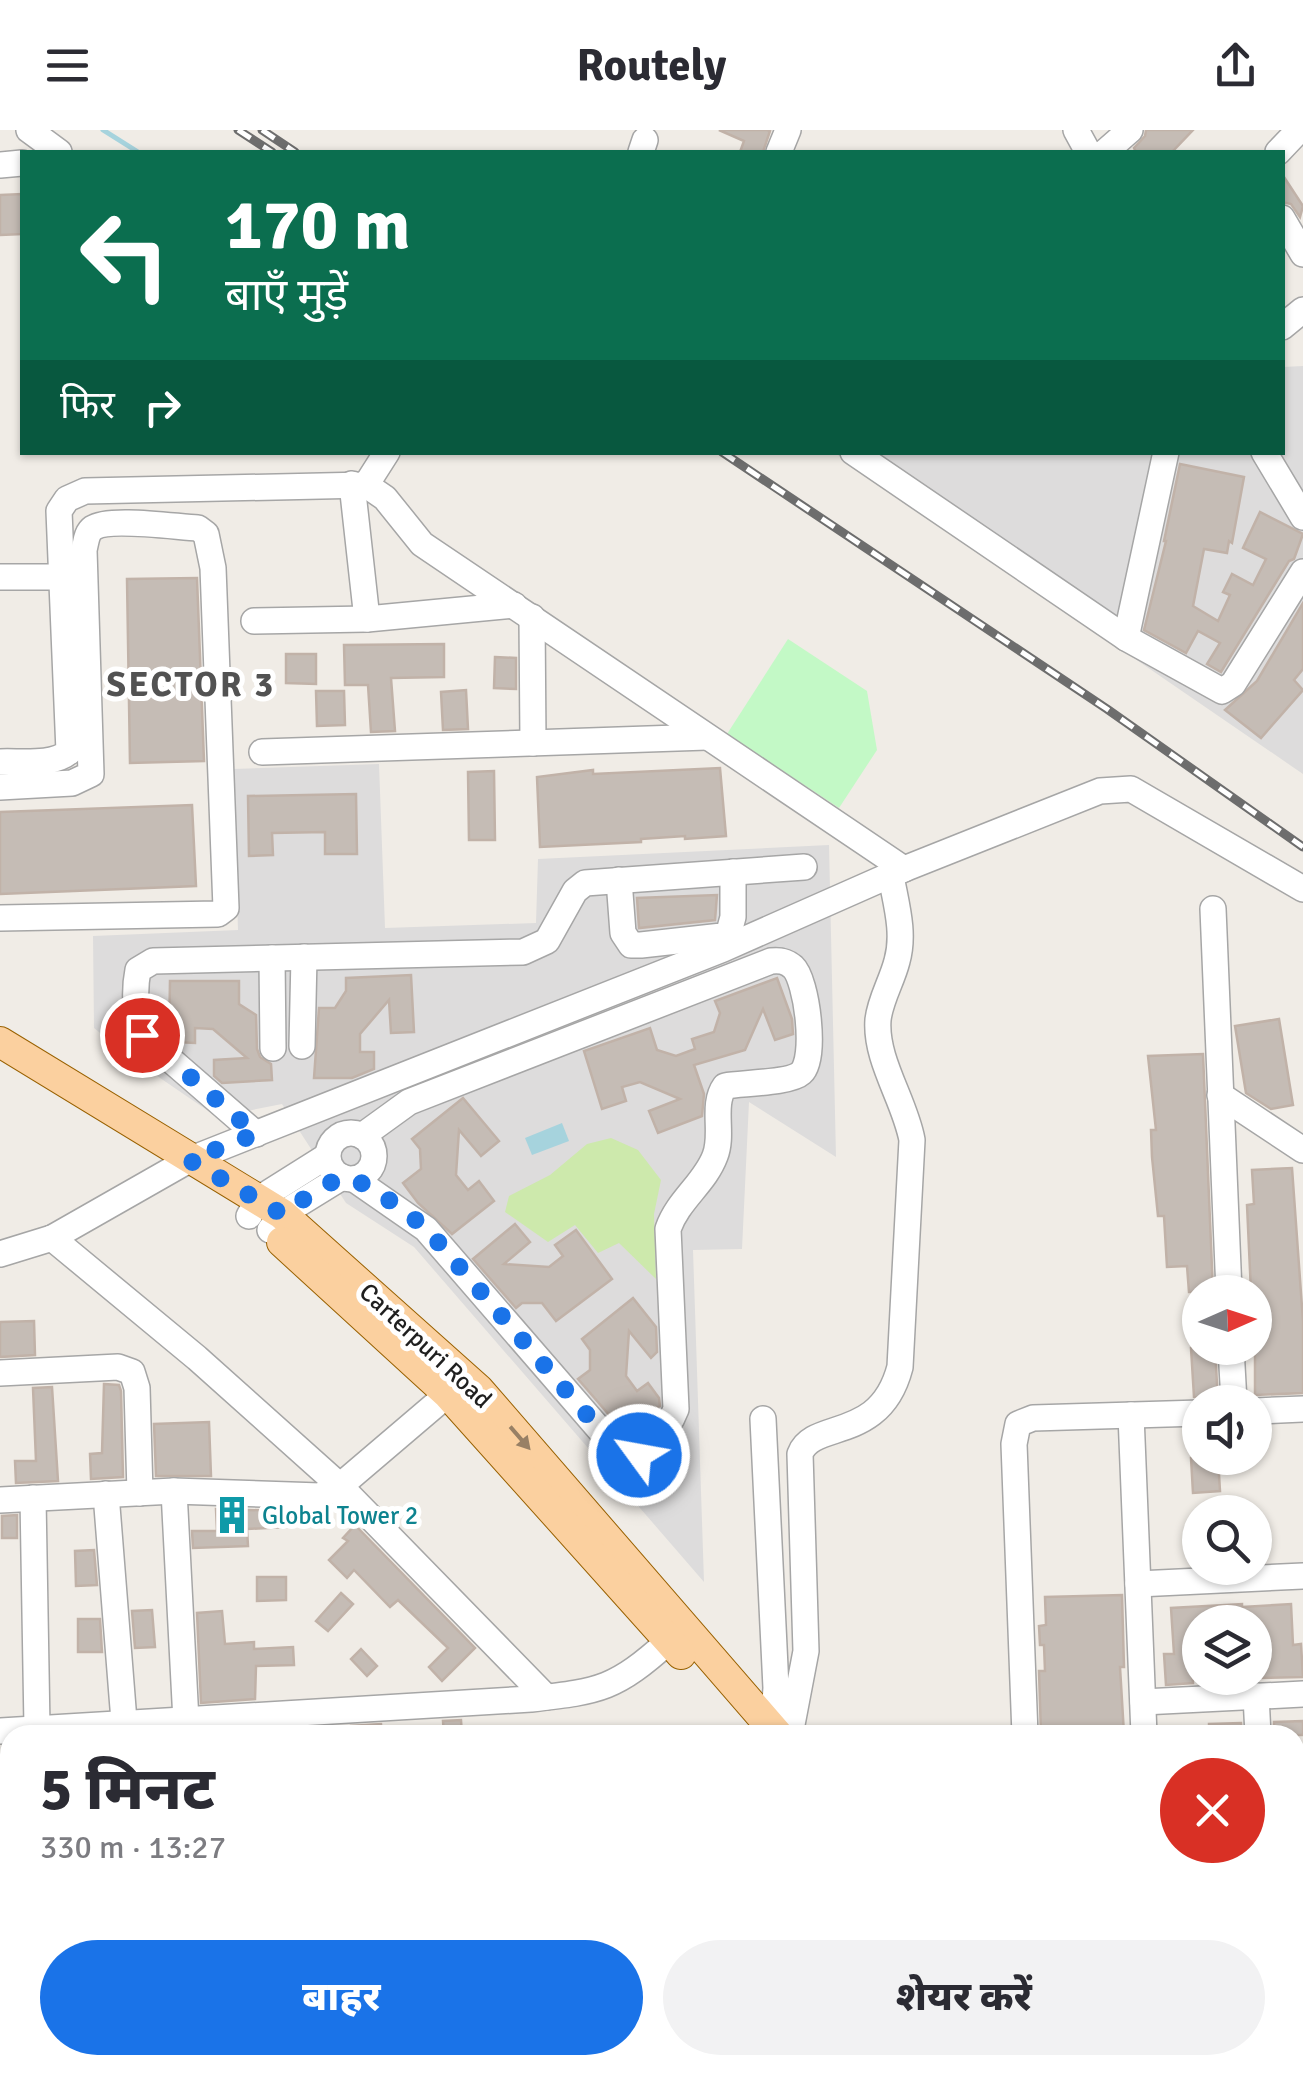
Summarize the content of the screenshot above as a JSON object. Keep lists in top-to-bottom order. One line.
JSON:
{"streets":{"main road":["Carterpuri Road"]},"districts":["SECTOR 3"],"places":{"building":["Global Tower 2"]},"north":"right","page":{"header":"Routely","turn":["170 m","बाएँ मुड़ें"],"then":"फिर","heading":["5 मिनट","330 m · 13:27"],"buttons":["बाहर","शेयर करें"]}}
